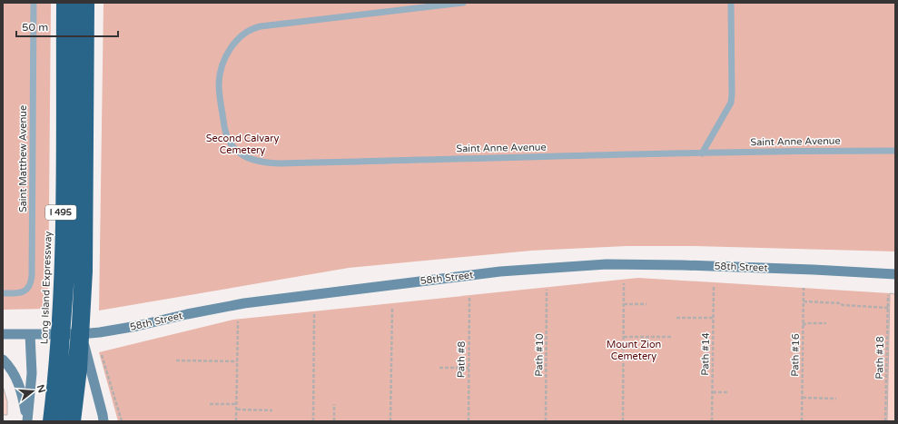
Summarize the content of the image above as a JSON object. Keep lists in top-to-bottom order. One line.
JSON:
{"streets":{"highway":["I 495","Long Island Expressway"],"main road":["58th Street"],"lane":["Saint Anne Avenue","Saint Matthew Avenue"],"path":["Path #14","Path #10","Path #16","Path #18","Path #8"]},"parks":["Second Calvary Cemetery","Mount Zion Cemetery"],"scale_bar":"50 m","north":"right"}
